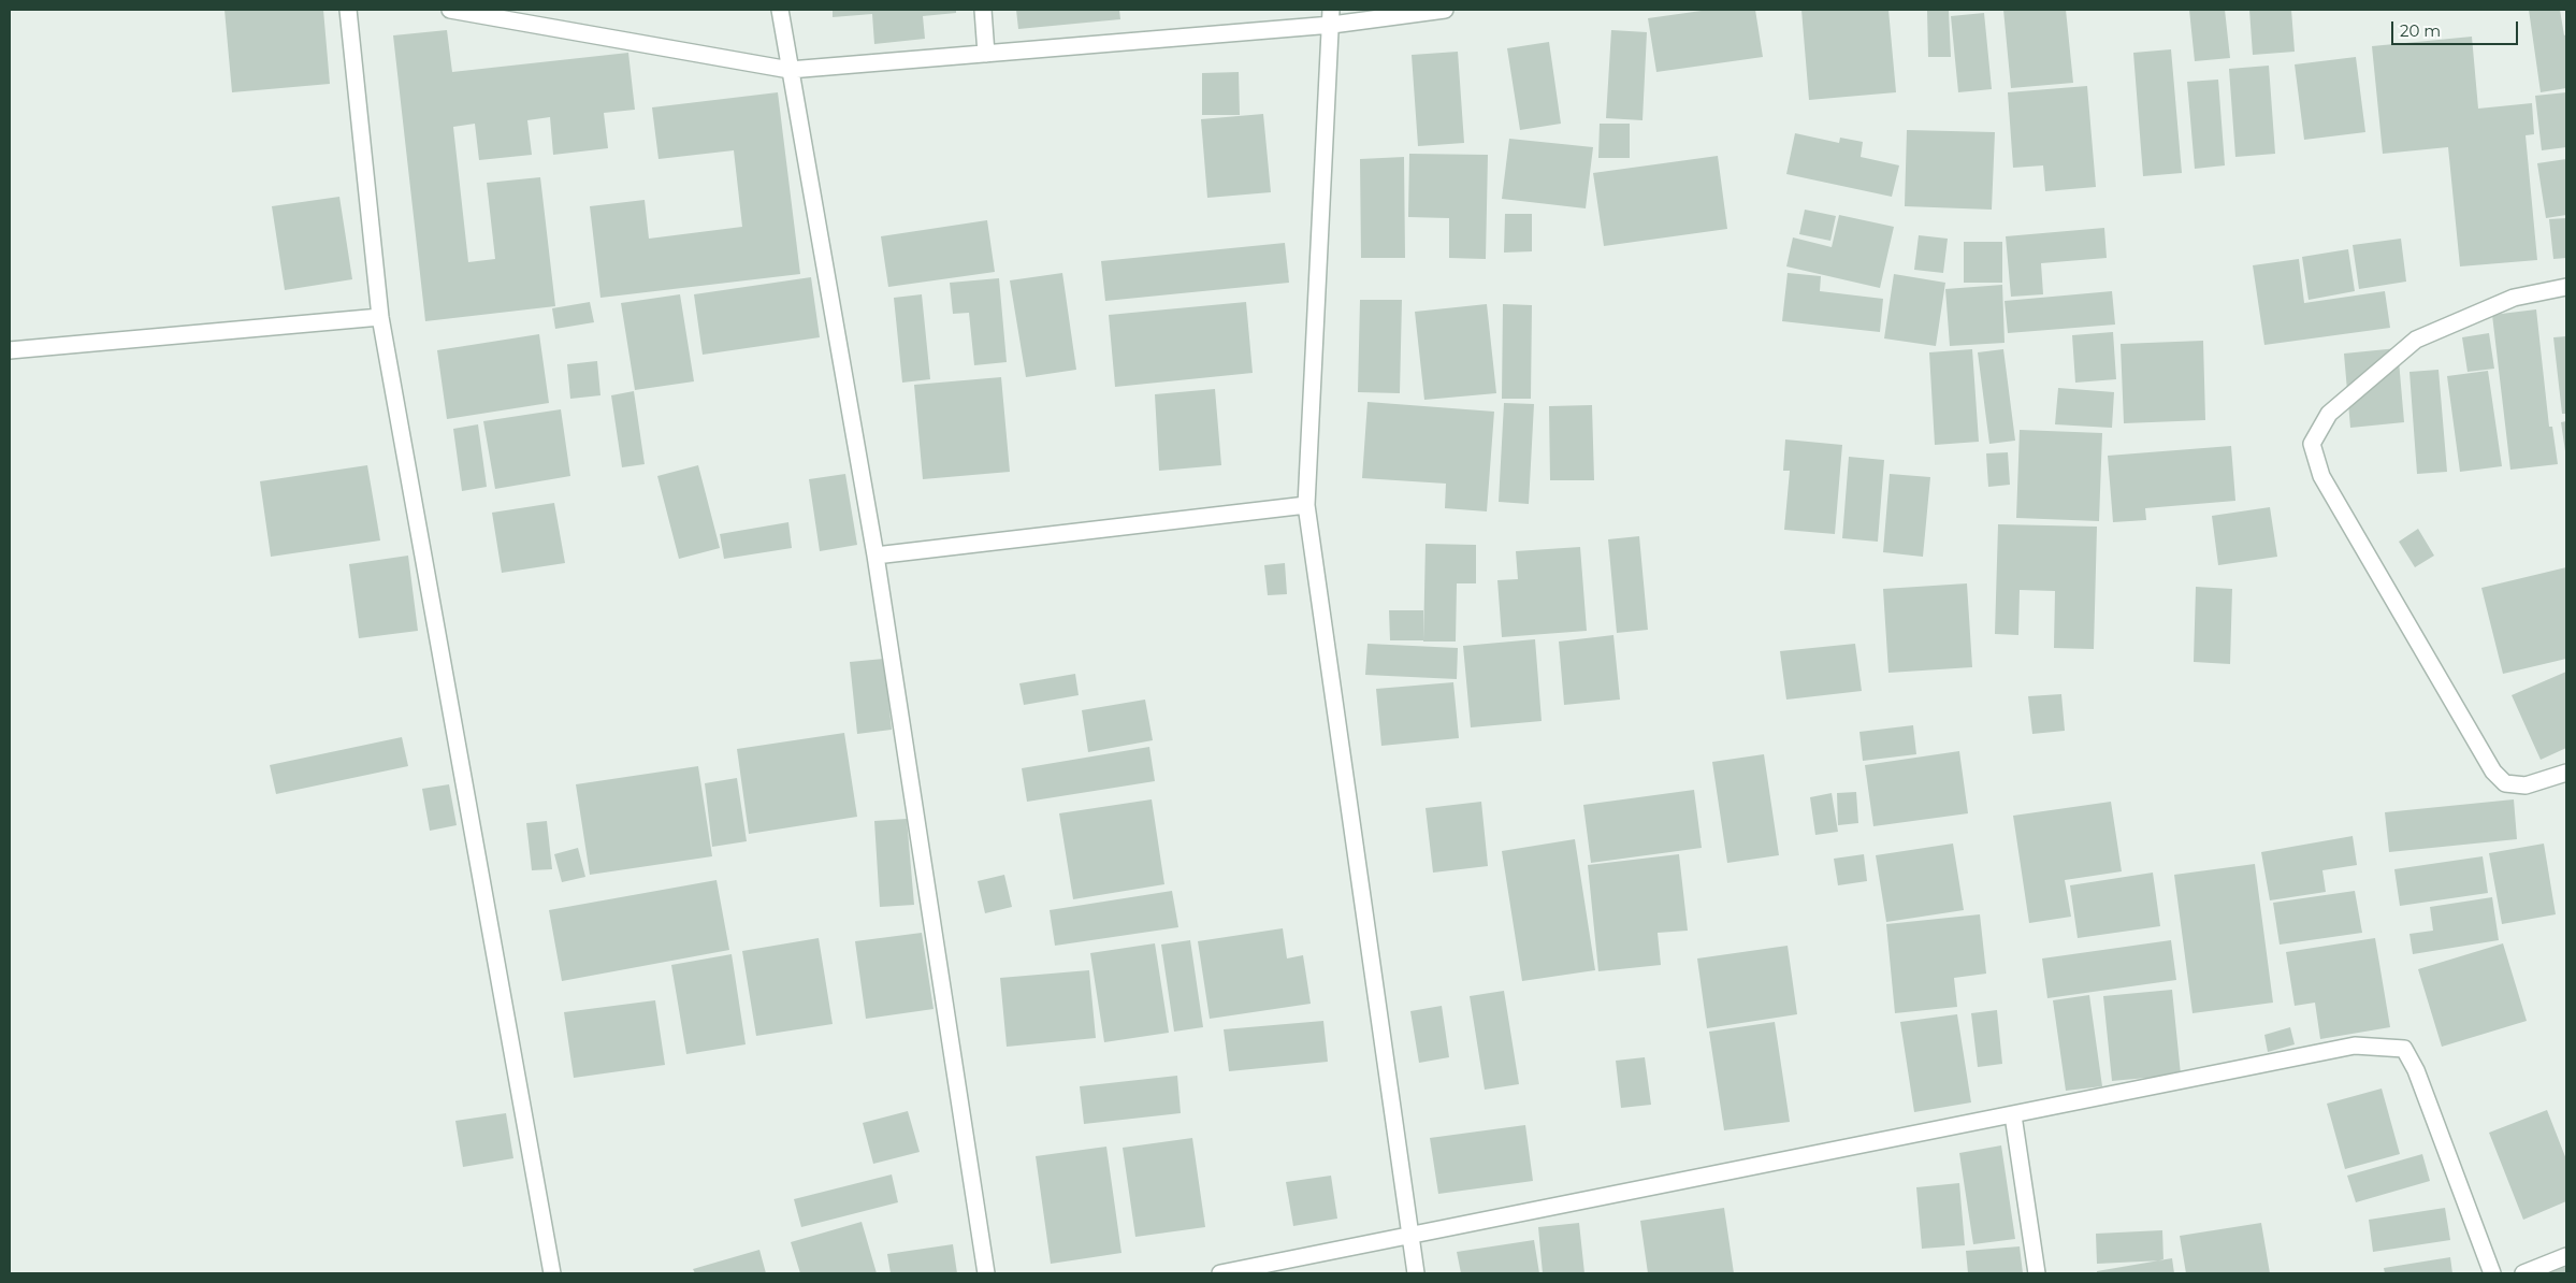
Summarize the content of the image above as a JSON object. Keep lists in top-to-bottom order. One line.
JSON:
{"scale_bar":"20 m"}
